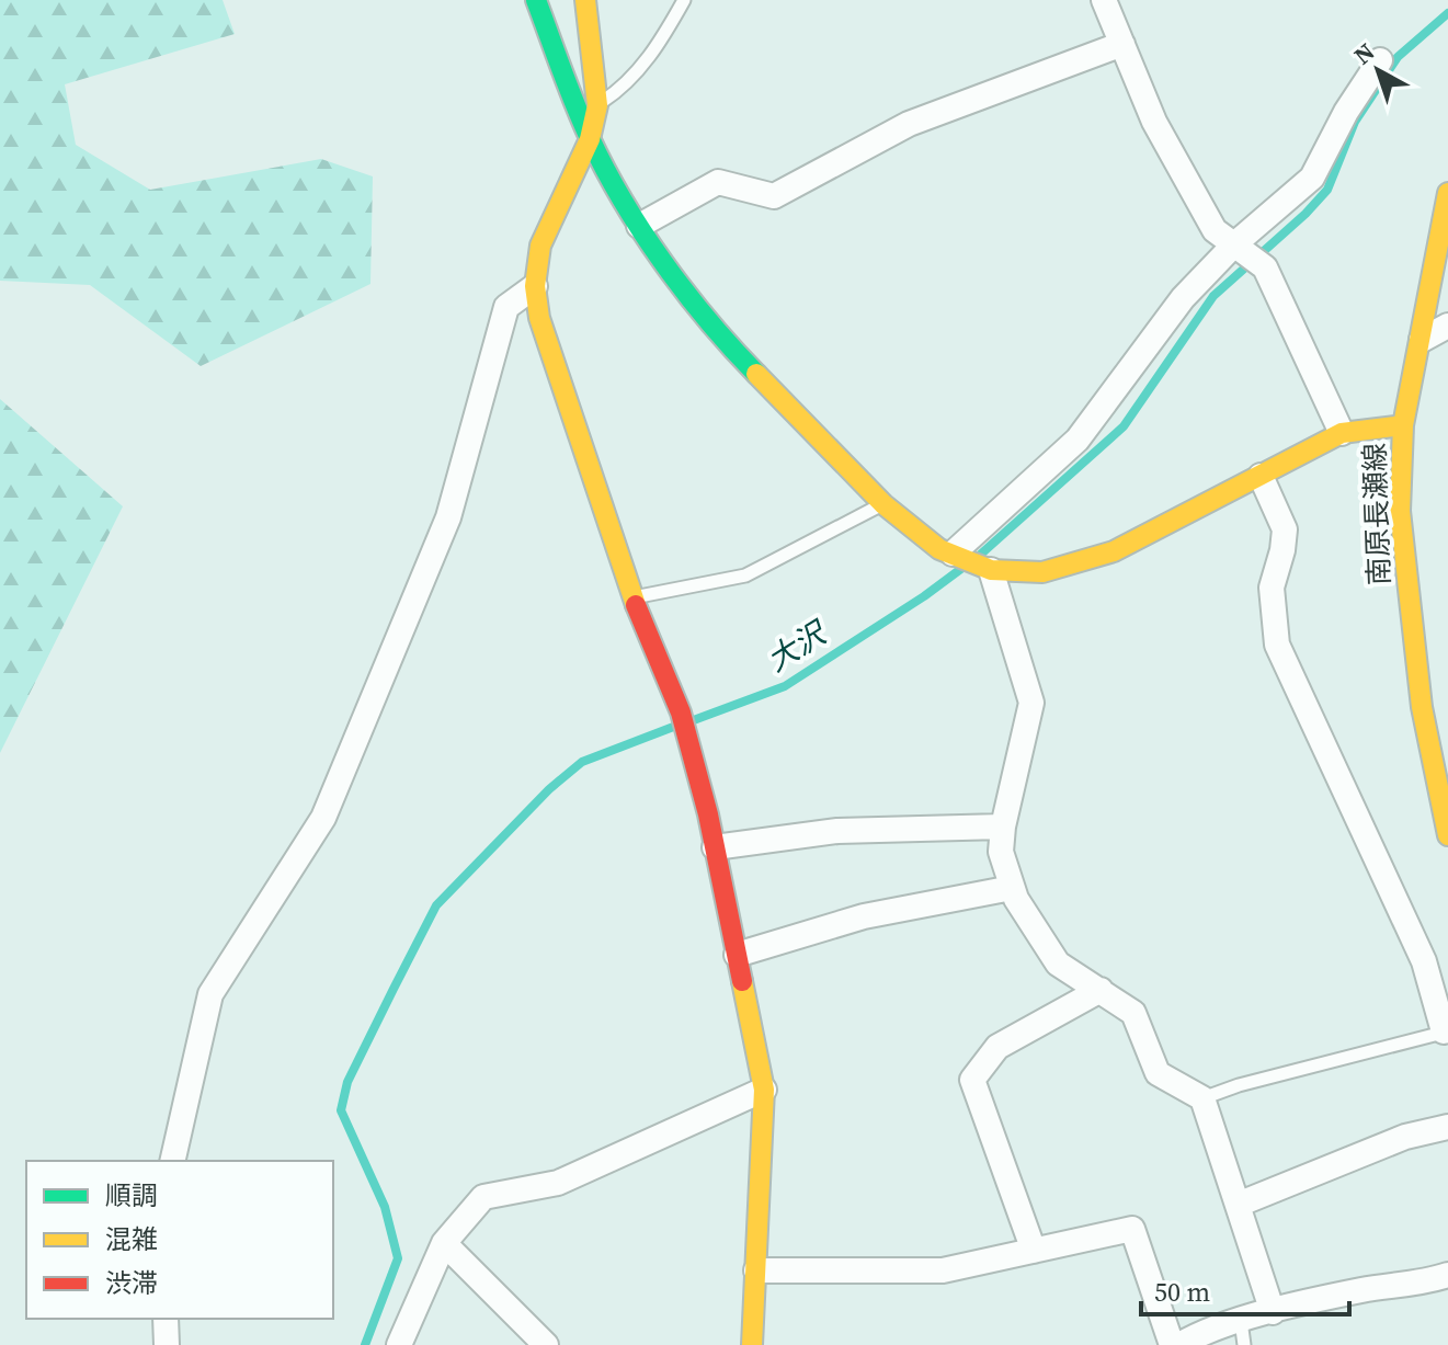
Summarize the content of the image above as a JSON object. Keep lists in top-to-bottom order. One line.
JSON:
{"streets":{"street":["南原長瀬線"]},"water":["大沢"],"legend":["順調","混雑","渋滞"],"scale_bar":"50 m","north":"top left"}
